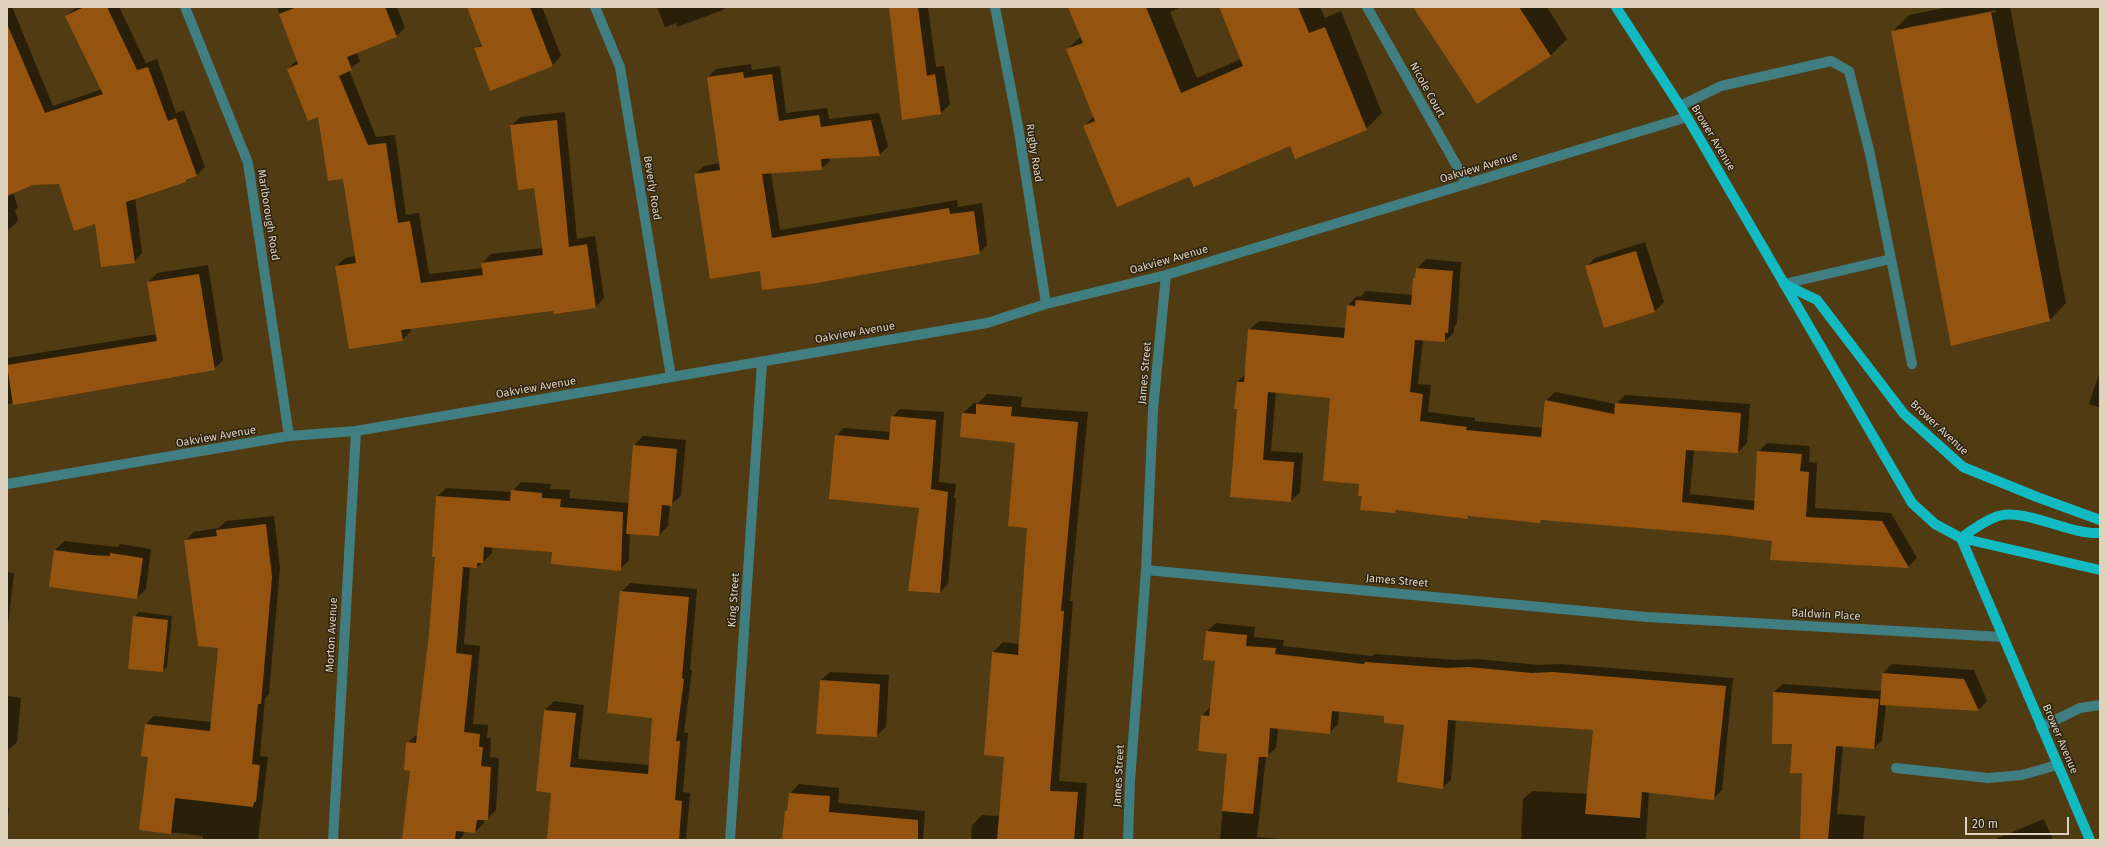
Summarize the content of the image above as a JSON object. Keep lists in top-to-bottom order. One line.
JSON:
{"streets":{"main road":["Brower Avenue"],"street":["Nicole Court","Rugby Road","Oakview Avenue","Beverly Road","Marlborough Road","James Street","King Street","Baldwin Place","Morton Avenue"]},"crossings":[["Nicole Court","Oakview Avenue"],["Brower Avenue","Oakview Avenue"],["Brower Avenue","Baldwin Place"],["Rugby Road","Oakview Avenue"],["Oakview Avenue","Beverly Road"],["Oakview Avenue","Marlborough Road"],["Oakview Avenue","James Street"],["Oakview Avenue","King Street"],["Oakview Avenue","Morton Avenue"],["James Street","Baldwin Place"]],"scale_bar":"20 m"}
